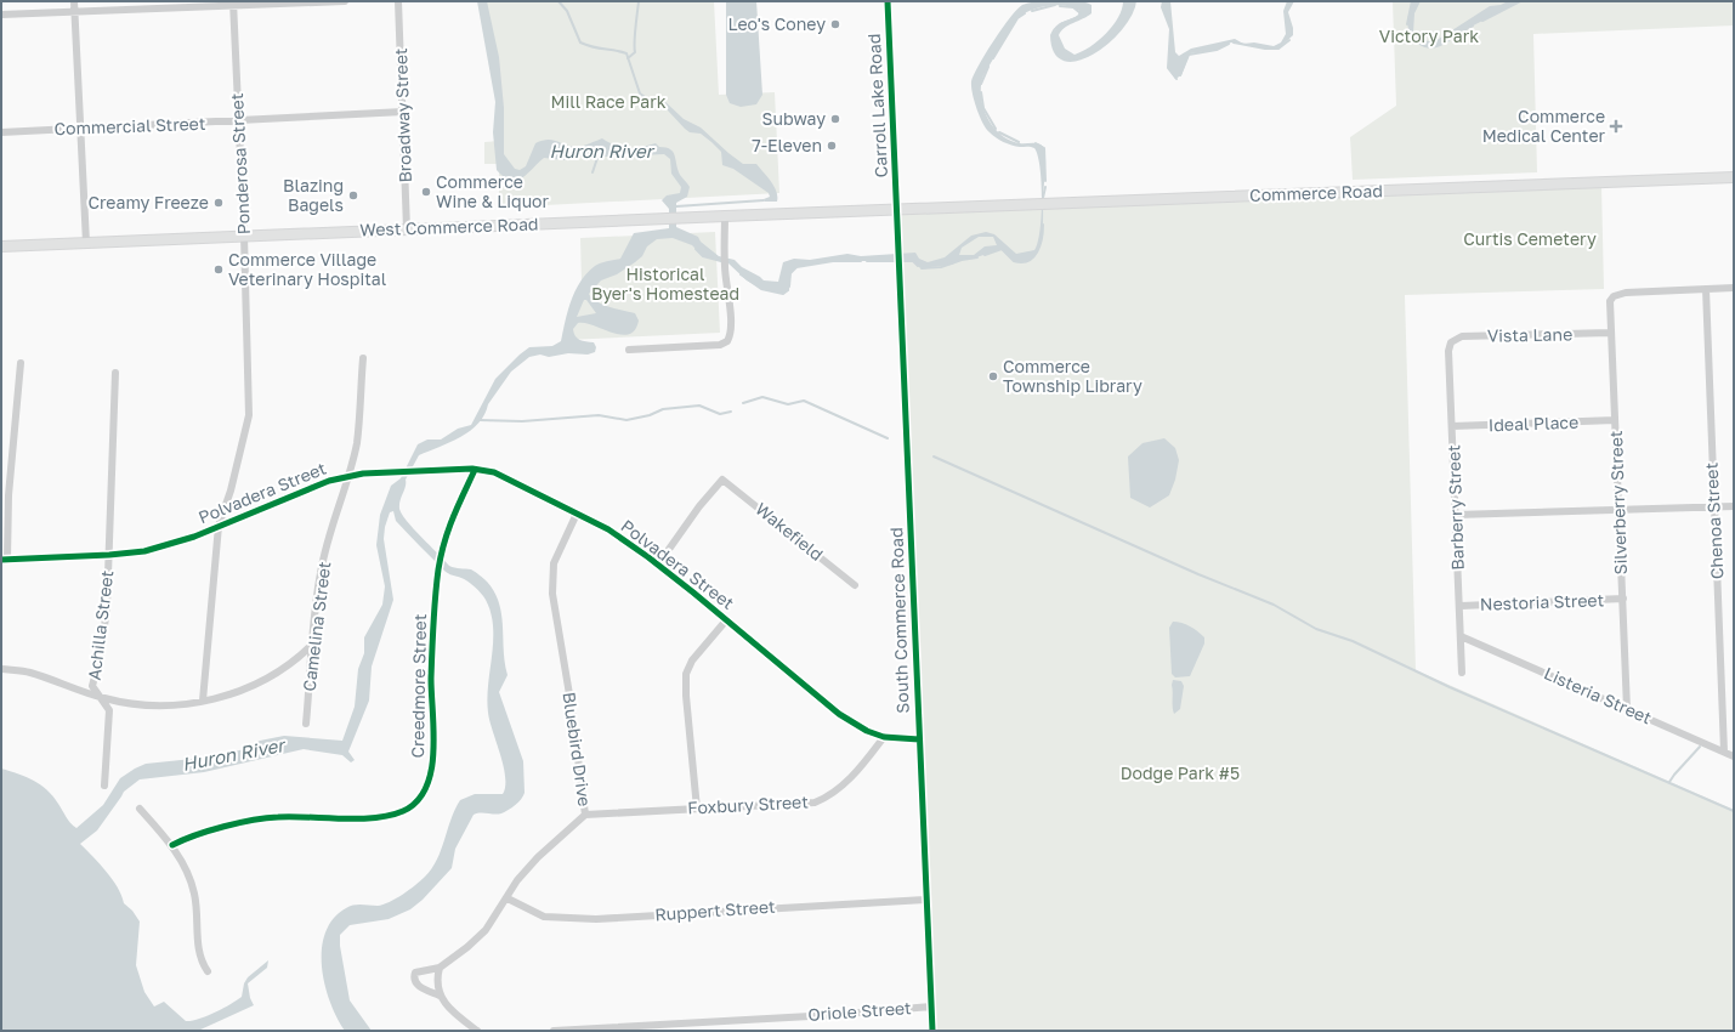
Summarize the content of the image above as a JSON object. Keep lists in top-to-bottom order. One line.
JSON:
{"streets":{"main road":["Commerce Road","West Commerce Road"],"street":["Carroll Lake Road","Broadway Street","Commercial Street","Ponderosa Street","Vista Lane","Ideal Place","Polvadera Street","Silverberry Street","Barberry Street","Chenoa Street","Wakefield","Nestoria Street","South Commerce Road","Achilla Street","Camelina Street","Creedmore Street","Listeria Street","Bluebird Drive","Foxbury Street","Ruppert Street","Oriole Street"]},"crossings":[["Carroll Lake Road","Commerce Road"],["Carroll Lake Road","West Commerce Road"],["Carroll Lake Road","South Commerce Road"],["Broadway Street","Commercial Street"],["Broadway Street","West Commerce Road"],["Commercial Street","Ponderosa Street"],["Ponderosa Street","West Commerce Road"],["Ponderosa Street","Polvadera Street"],["Commerce Road","West Commerce Road"],["Commerce Road","South Commerce Road"],["West Commerce Road","South Commerce Road"],["Vista Lane","Silverberry Street"],["Vista Lane","Barberry Street"],["Ideal Place","Silverberry Street"],["Ideal Place","Barberry Street"],["Polvadera Street","Wakefield"],["Polvadera Street","South Commerce Road"],["Polvadera Street","Achilla Street"],["Polvadera Street","Camelina Street"],["Polvadera Street","Creedmore Street"],["Polvadera Street","Bluebird Drive"],["Polvadera Street","Foxbury Street"],["Silverberry Street","Chenoa Street"],["Silverberry Street","Nestoria Street"],["Silverberry Street","Listeria Street"],["Barberry Street","Nestoria Street"],["Barberry Street","Listeria Street"],["Chenoa Street","Listeria Street"],["South Commerce Road","Ruppert Street"],["South Commerce Road","Oriole Street"],["Bluebird Drive","Foxbury Street"],["Bluebird Drive","Ruppert Street"]],"water":["Huron River"],"parks":["Victory Park","Mill Race Park","Curtis Cemetery","Historical Byer's Homestead","Dodge Park #5"],"places":{"other":["Leo's Coney","Subway","7-Eleven","Commerce Wine & Liquor","Blazing Bagels","Creamy Freeze","Commerce Village Veterinary Hospital","Commerce Township Library"],"health":["Commerce Medical Center"]}}
